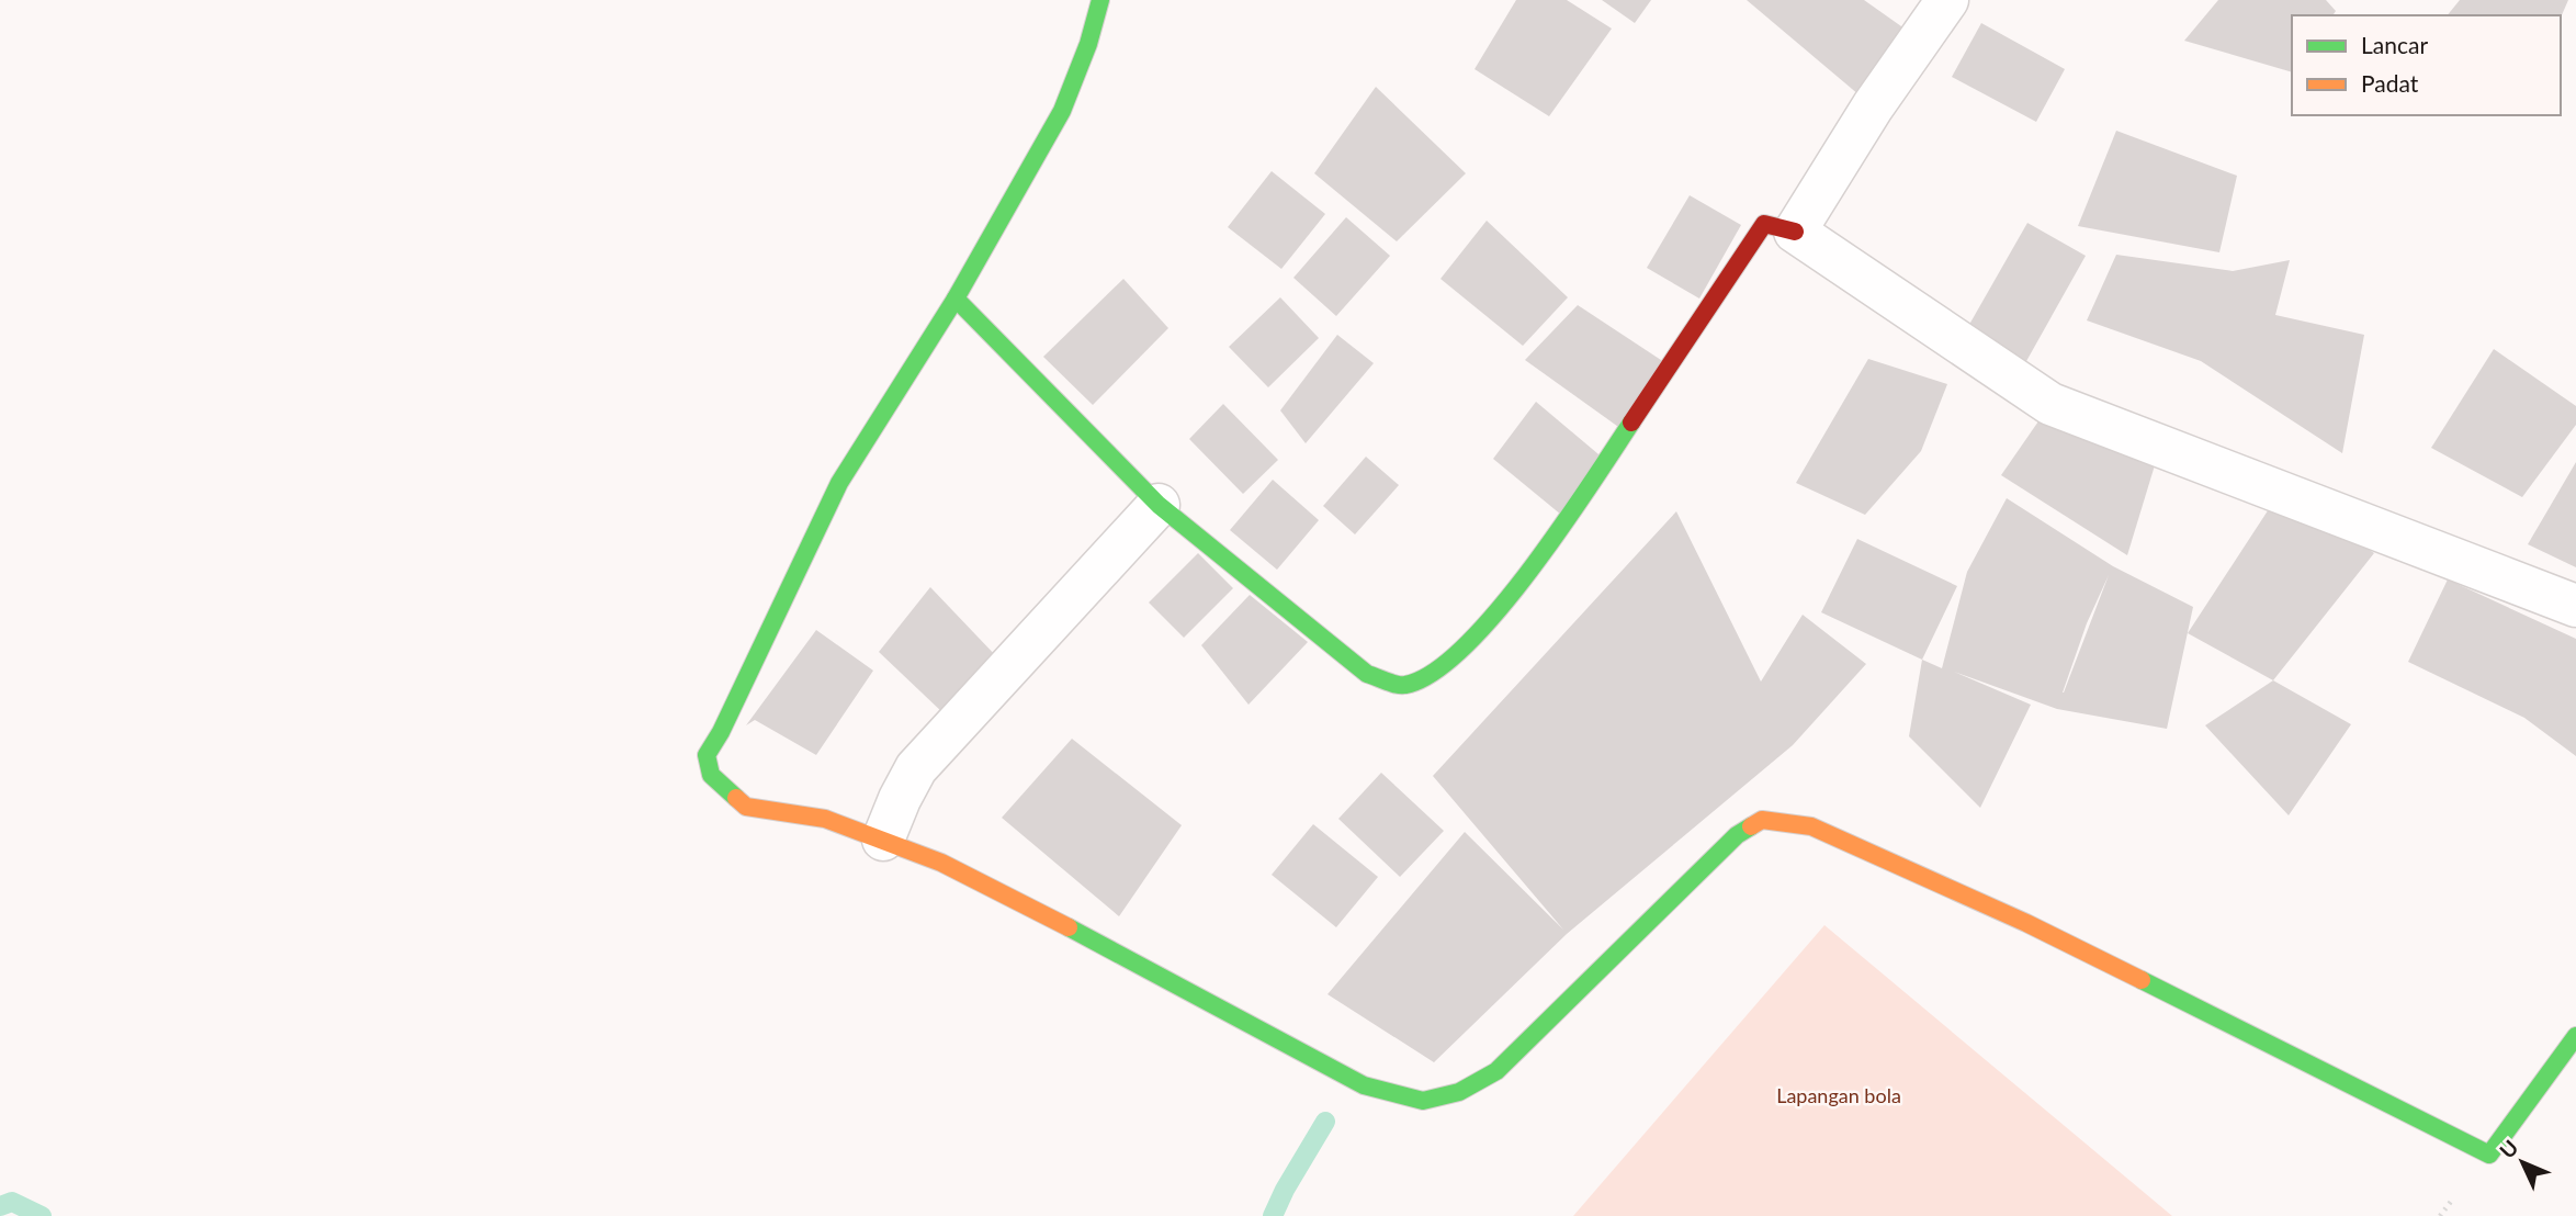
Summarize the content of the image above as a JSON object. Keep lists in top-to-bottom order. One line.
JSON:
{"parks":["Lapangan bola"],"legend":["Lancar","Padat"],"north":"top left"}
